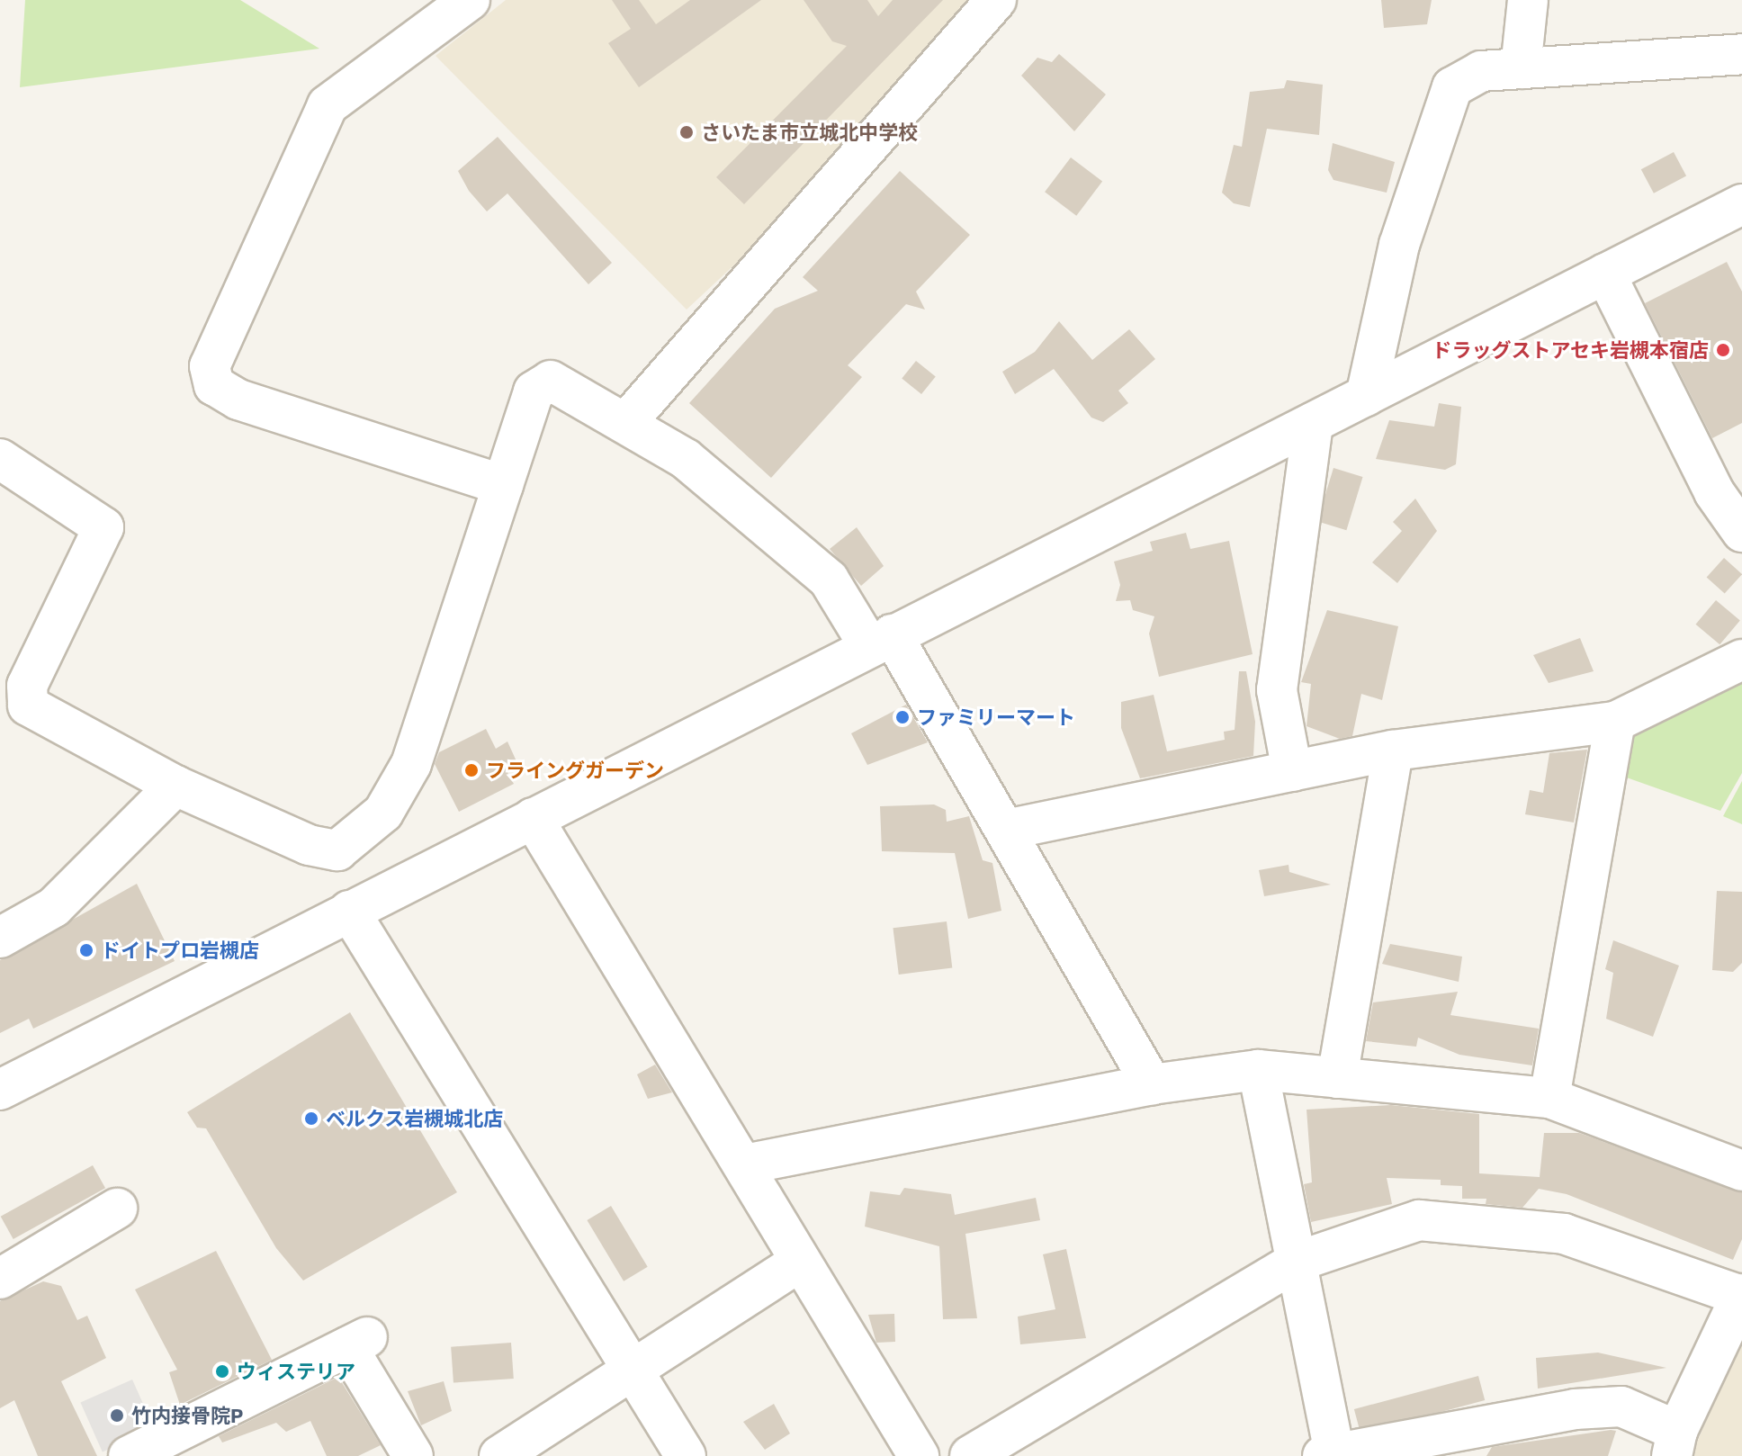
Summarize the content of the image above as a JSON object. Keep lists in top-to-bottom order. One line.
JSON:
{"places":["さいたま市立城北中学校","ドラッグストアセキ岩槻本宿店","ファミリーマート","フライングガーデン","ドイトプロ岩槻店","ベルクス岩槻城北店","ウィステリア","竹内接骨院P"]}
